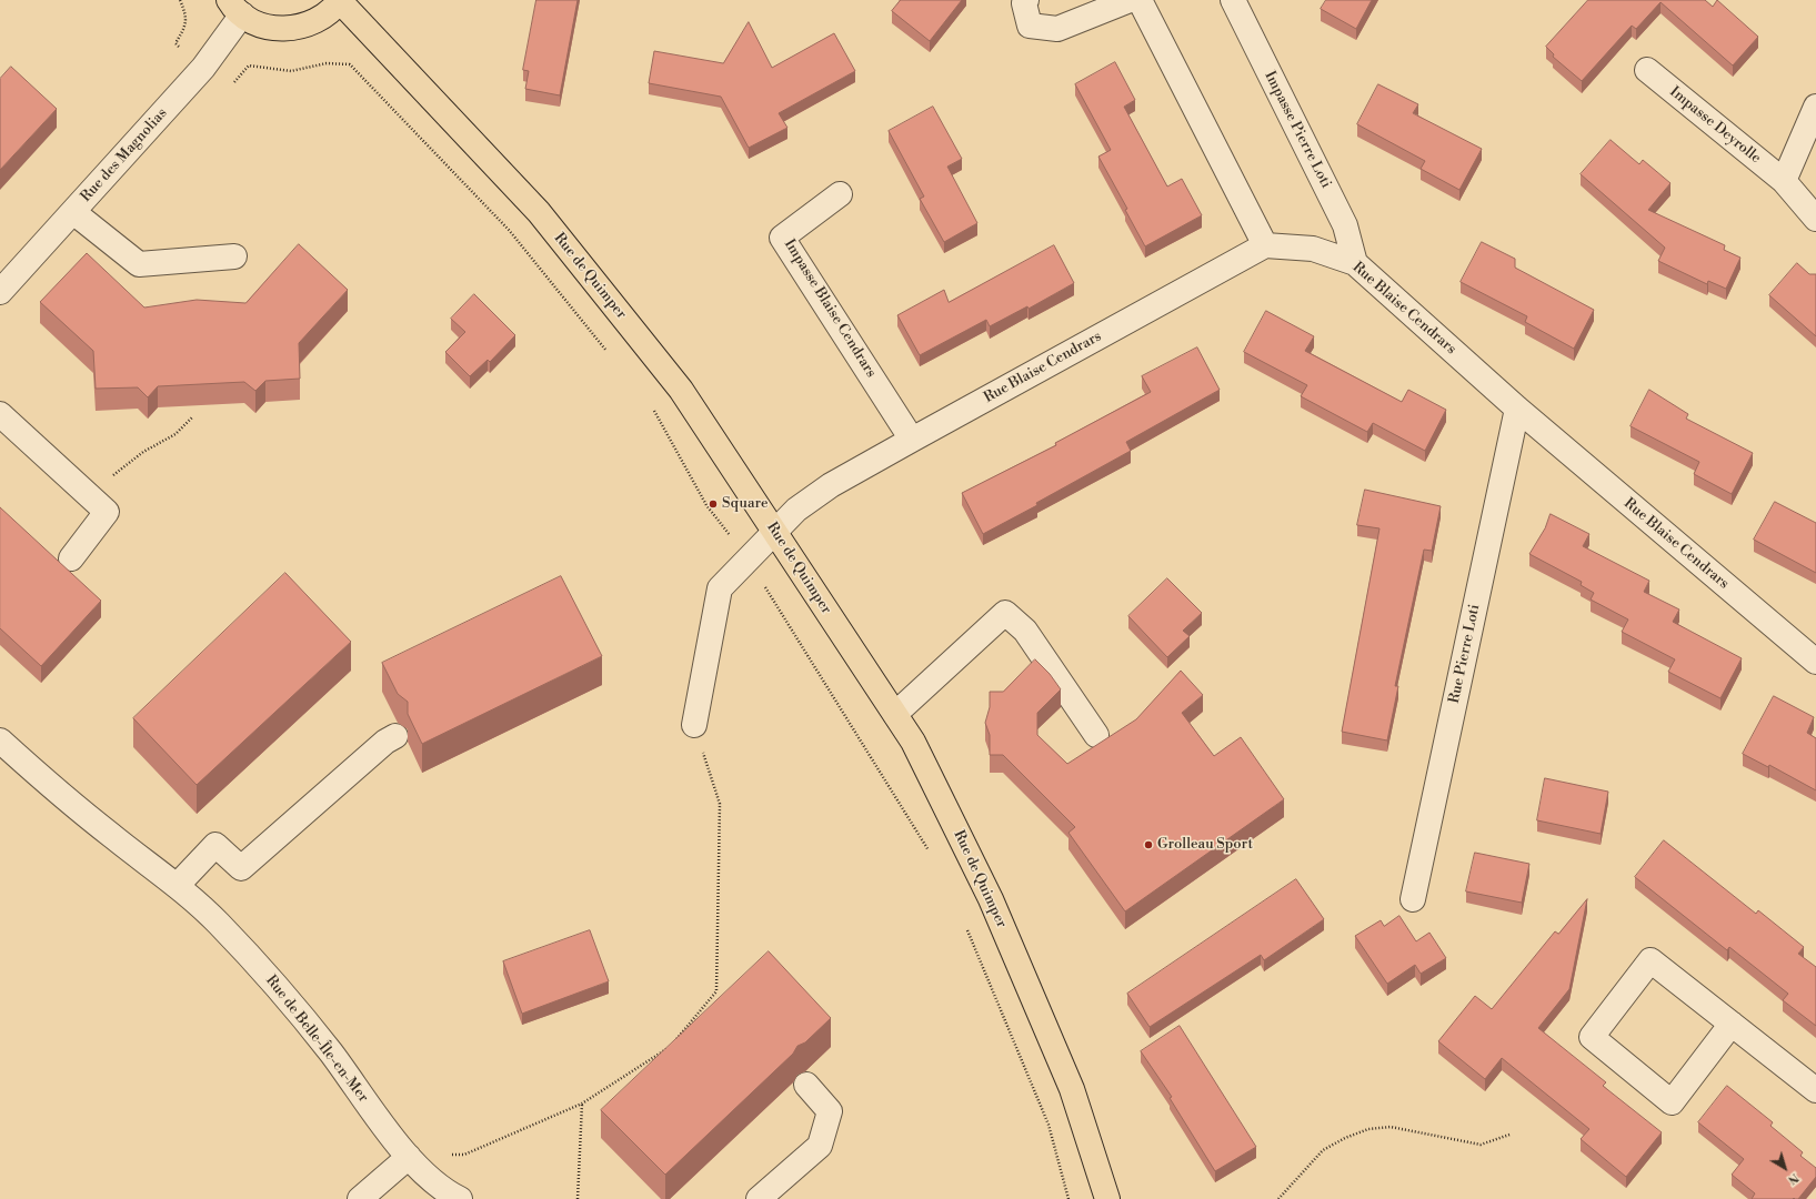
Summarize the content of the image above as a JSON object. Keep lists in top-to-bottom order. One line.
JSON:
{"streets":{"main road":["Rue de Quimper"],"street":["Impasse Deyrolle","Impasse Pierre Loti","Rue des Magnolias","Impasse Blaise Cendrars","Rue Blaise Cendrars","Rue Pierre Loti","Rue de Belle-Île-en-Mer"]},"crossings":[["Impasse Pierre Loti","Rue Blaise Cendrars"],["Rue de Quimper","Rue Blaise Cendrars"],["Impasse Blaise Cendrars","Rue Blaise Cendrars"],["Rue Blaise Cendrars","Rue Pierre Loti"]],"places":["Square","Grolleau Sport"],"north":"bottom right"}
